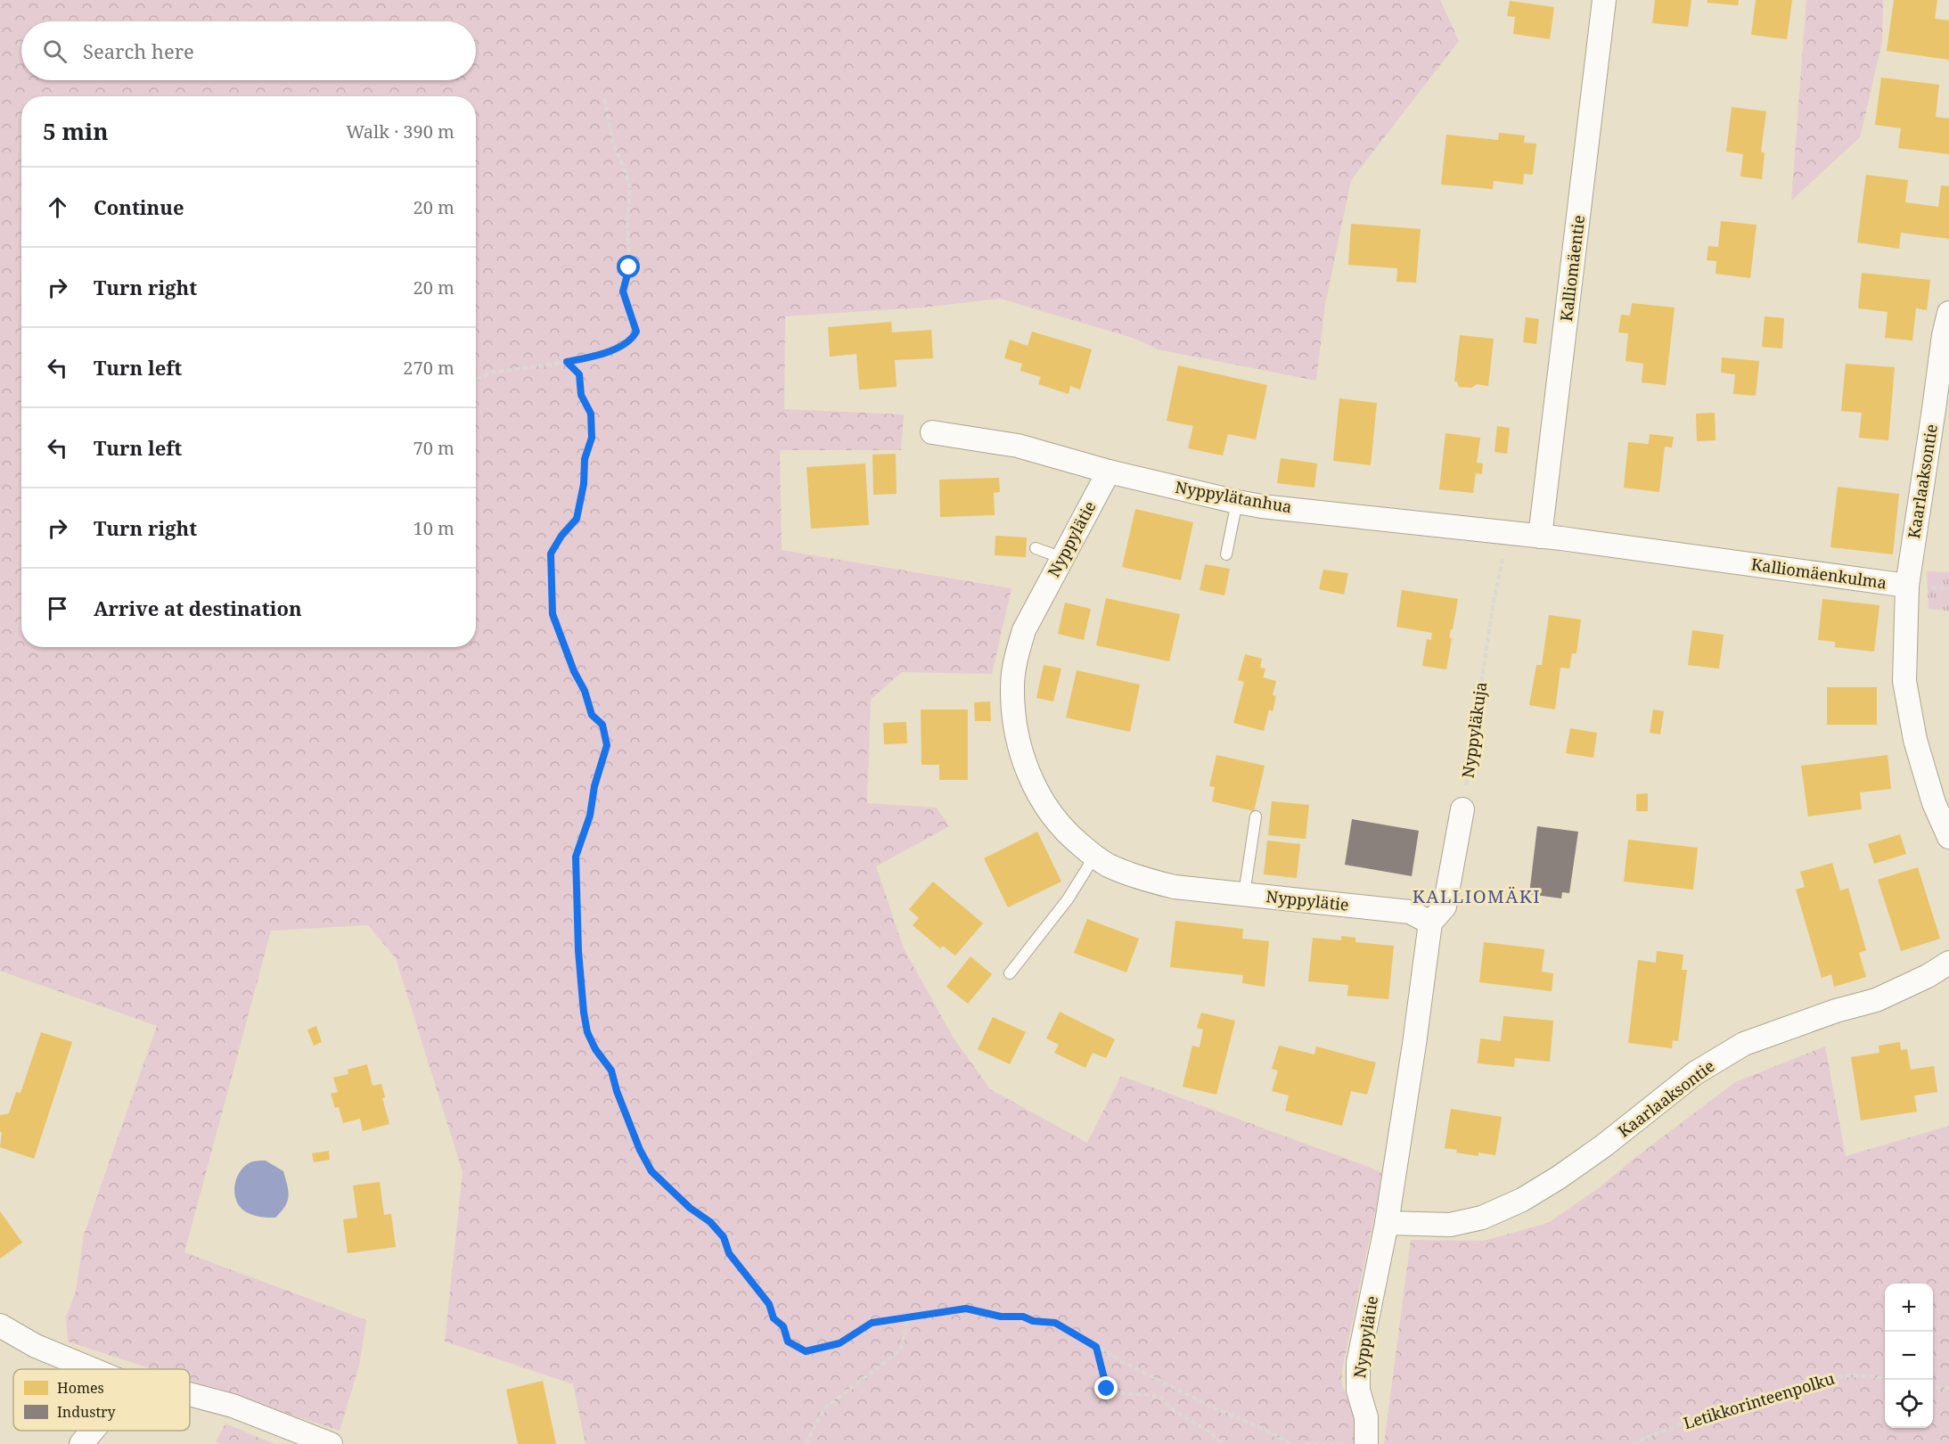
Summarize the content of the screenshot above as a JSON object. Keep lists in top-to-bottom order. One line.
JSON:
{"streets":{"street":["Kalliomäentie","Kaarlaaksontie","Nyppylätanhua","Nyppylätie","Kalliomäenkulma"],"path":["Nyppyläkuja","Letikkorinteenpolku"]},"crossings":[["Kalliomäentie","Nyppylätanhua"],["Kalliomäentie","Kalliomäenkulma"],["Kaarlaaksontie","Nyppylätie"],["Kaarlaaksontie","Kalliomäenkulma"],["Nyppylätanhua","Nyppylätie"],["Nyppylätanhua","Kalliomäenkulma"],["Nyppylätanhua","Nyppyläkuja"]],"districts":["KALLIOMÄKI"],"legend":["Homes","Industry"],"page":{"search":"Search here","heading":["5 min","Walk · 390 m"],"list":[["Continue","20 m"],["Turn right","20 m"],["Turn left","270 m"],["Turn left","70 m"],["Turn right","10 m"],"Arrive at destination"],"map_buttons":["+","−"]}}
